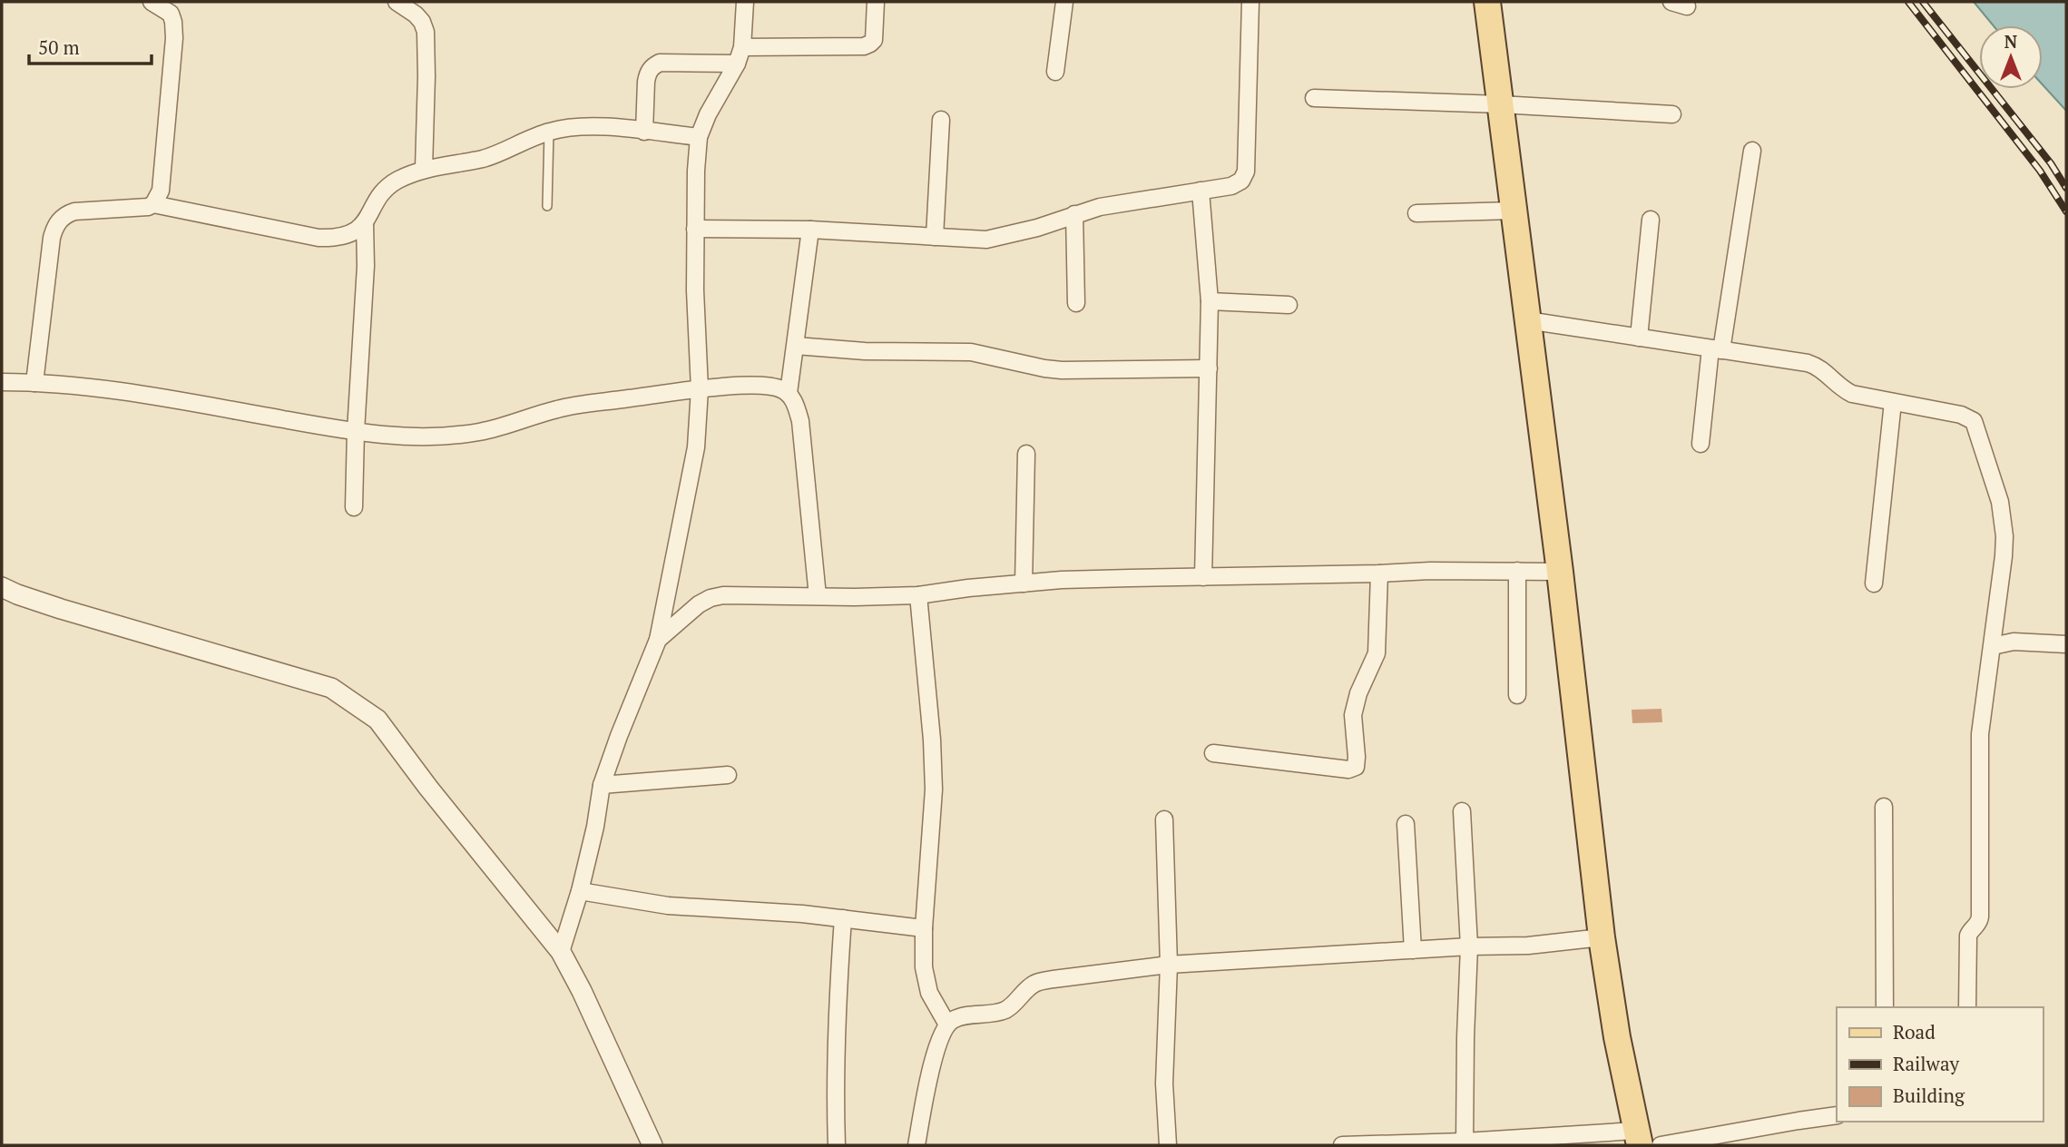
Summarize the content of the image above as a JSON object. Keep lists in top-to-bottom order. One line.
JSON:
{"legend":["Road","Railway","Building"],"scale_bar":"50 m","north":"top"}
